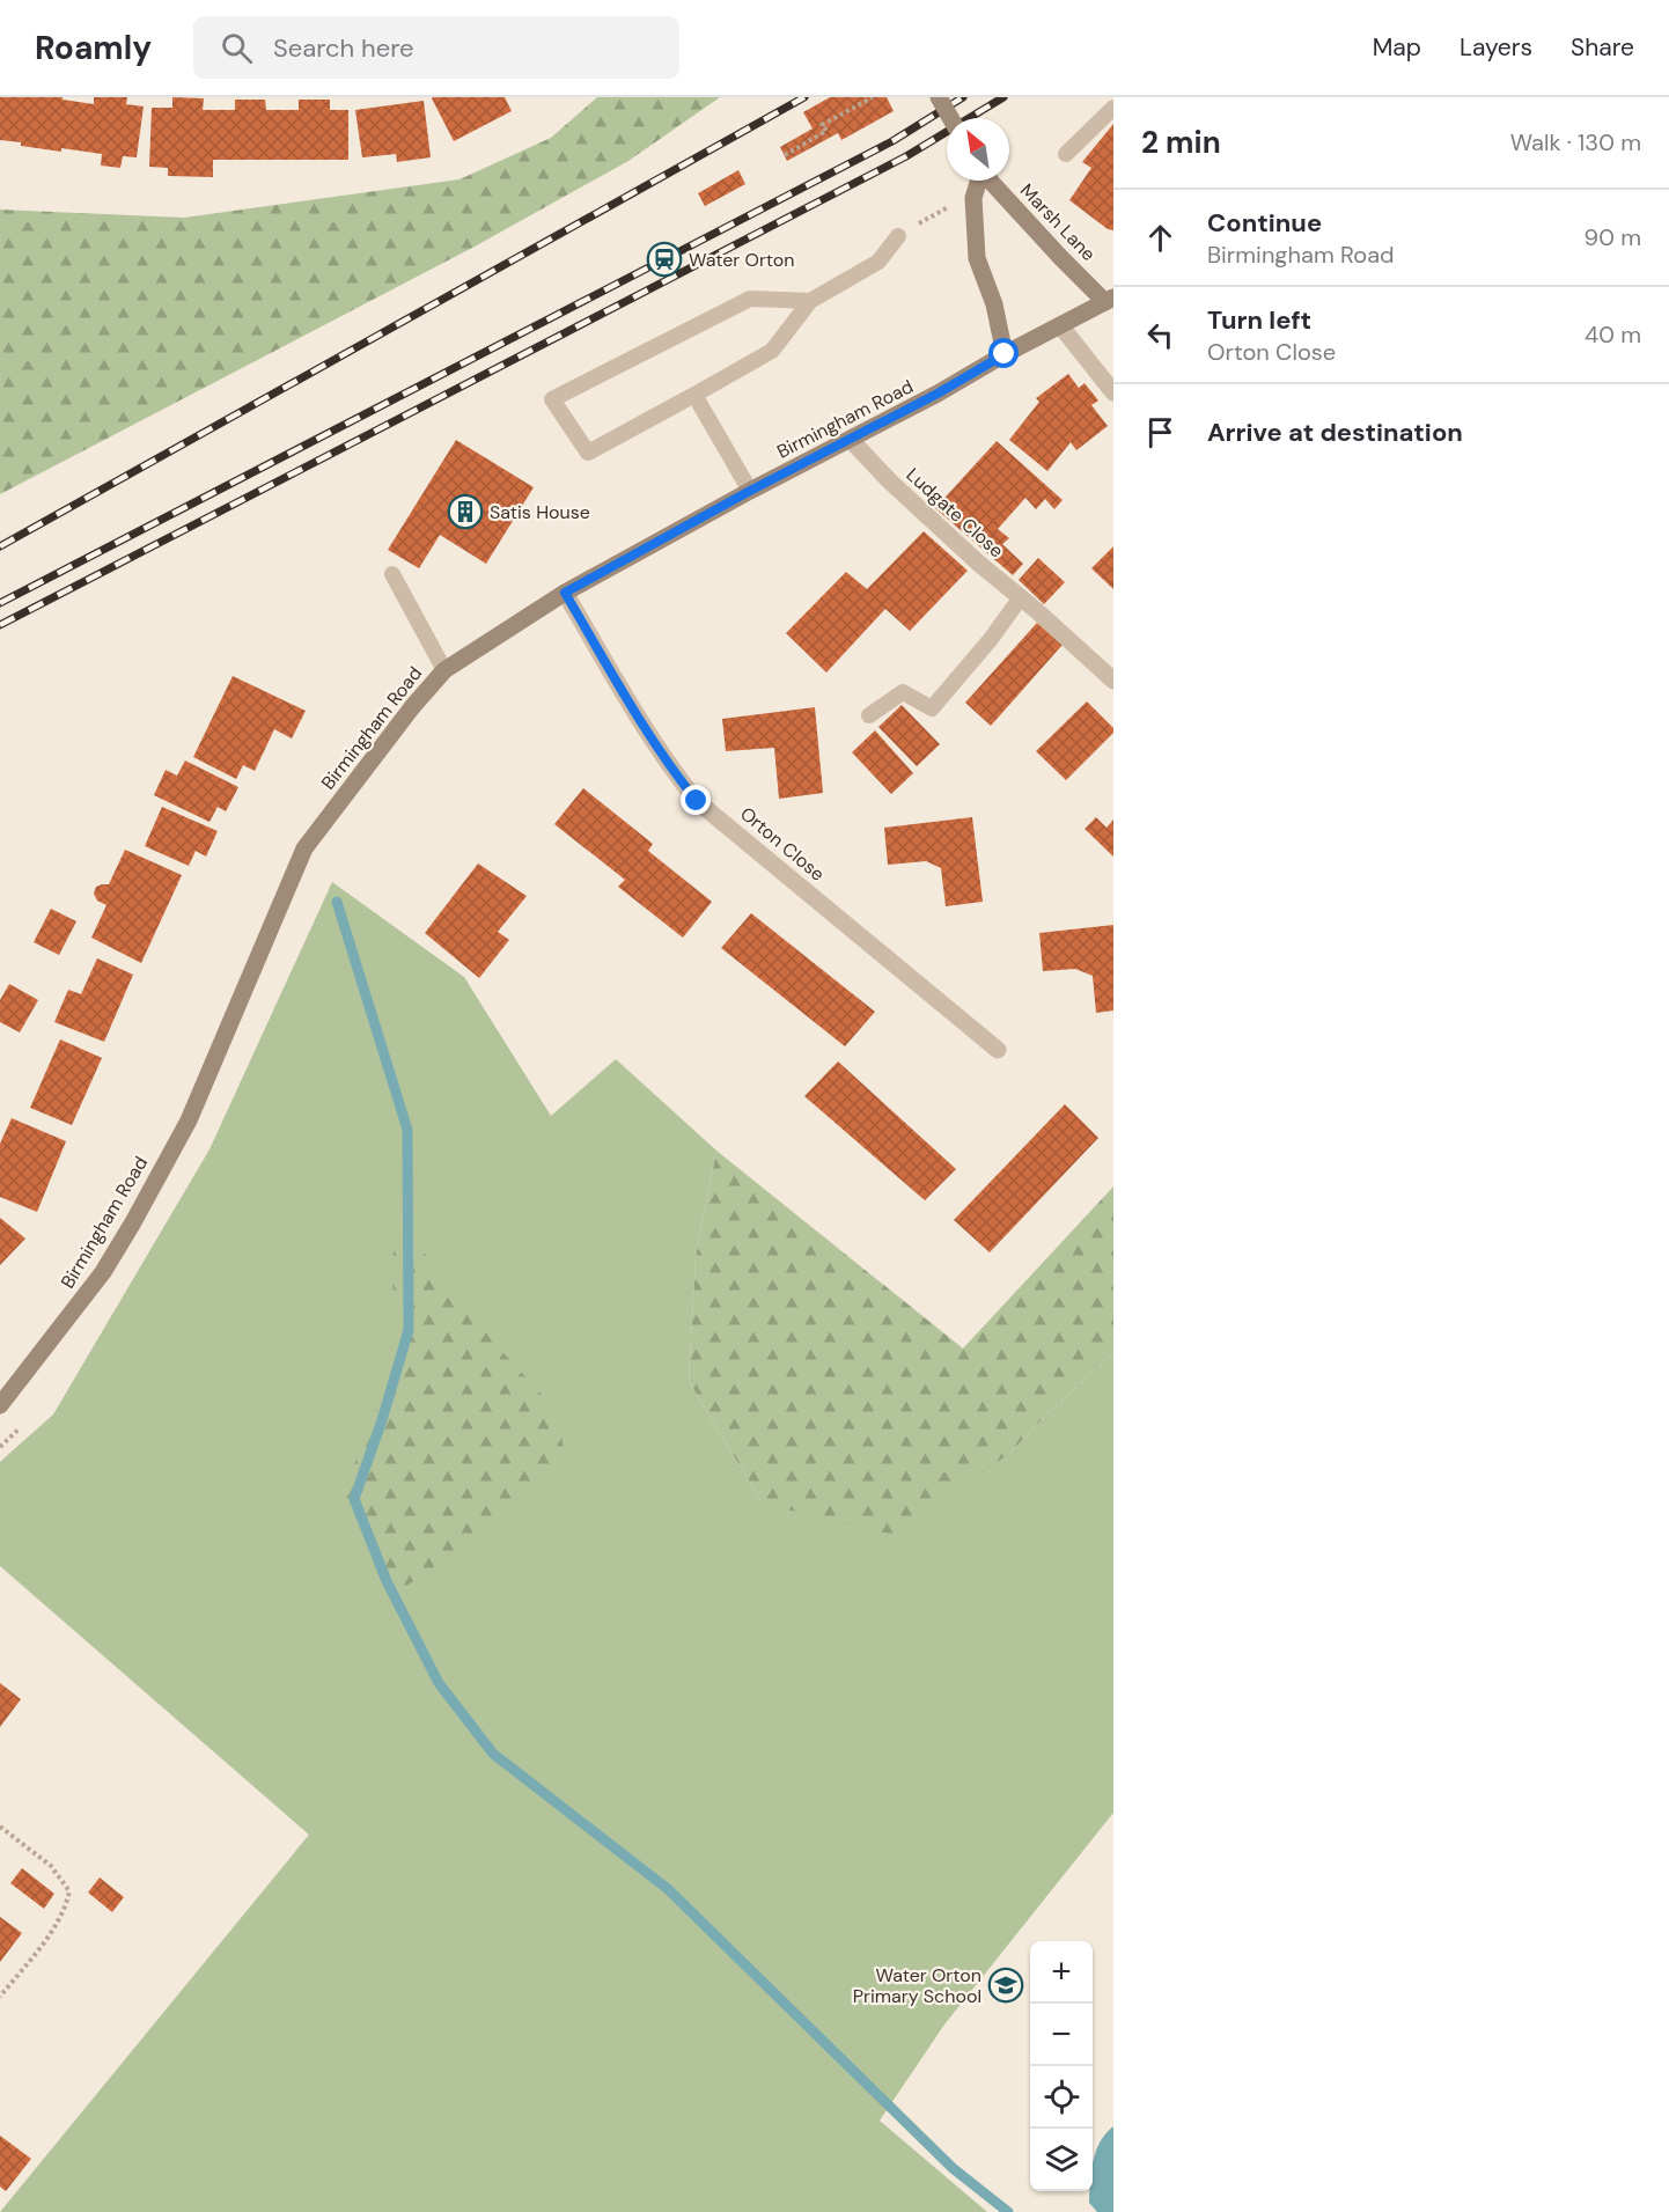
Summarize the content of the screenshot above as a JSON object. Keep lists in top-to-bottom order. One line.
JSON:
{"streets":{"main road":["Marsh Lane","Birmingham Road"],"street":["Ludgate Close","Orton Close"]},"crossings":[["Marsh Lane","Birmingham Road"],["Birmingham Road","Ludgate Close"],["Birmingham Road","Orton Close"]],"places":{"station":["Water Orton"],"building":["Satis House"],"school or university":["Water Orton Primary School"]},"north":"top left","page":{"header":"Roamly","search":"Search here","nav":["Map","Layers","Share"],"heading":["2 min","Walk · 130 m"],"list":[["Continue","Birmingham Road","90 m"],["Turn left","Orton Close","40 m"],"Arrive at destination"],"map_buttons":["+","−"]}}
